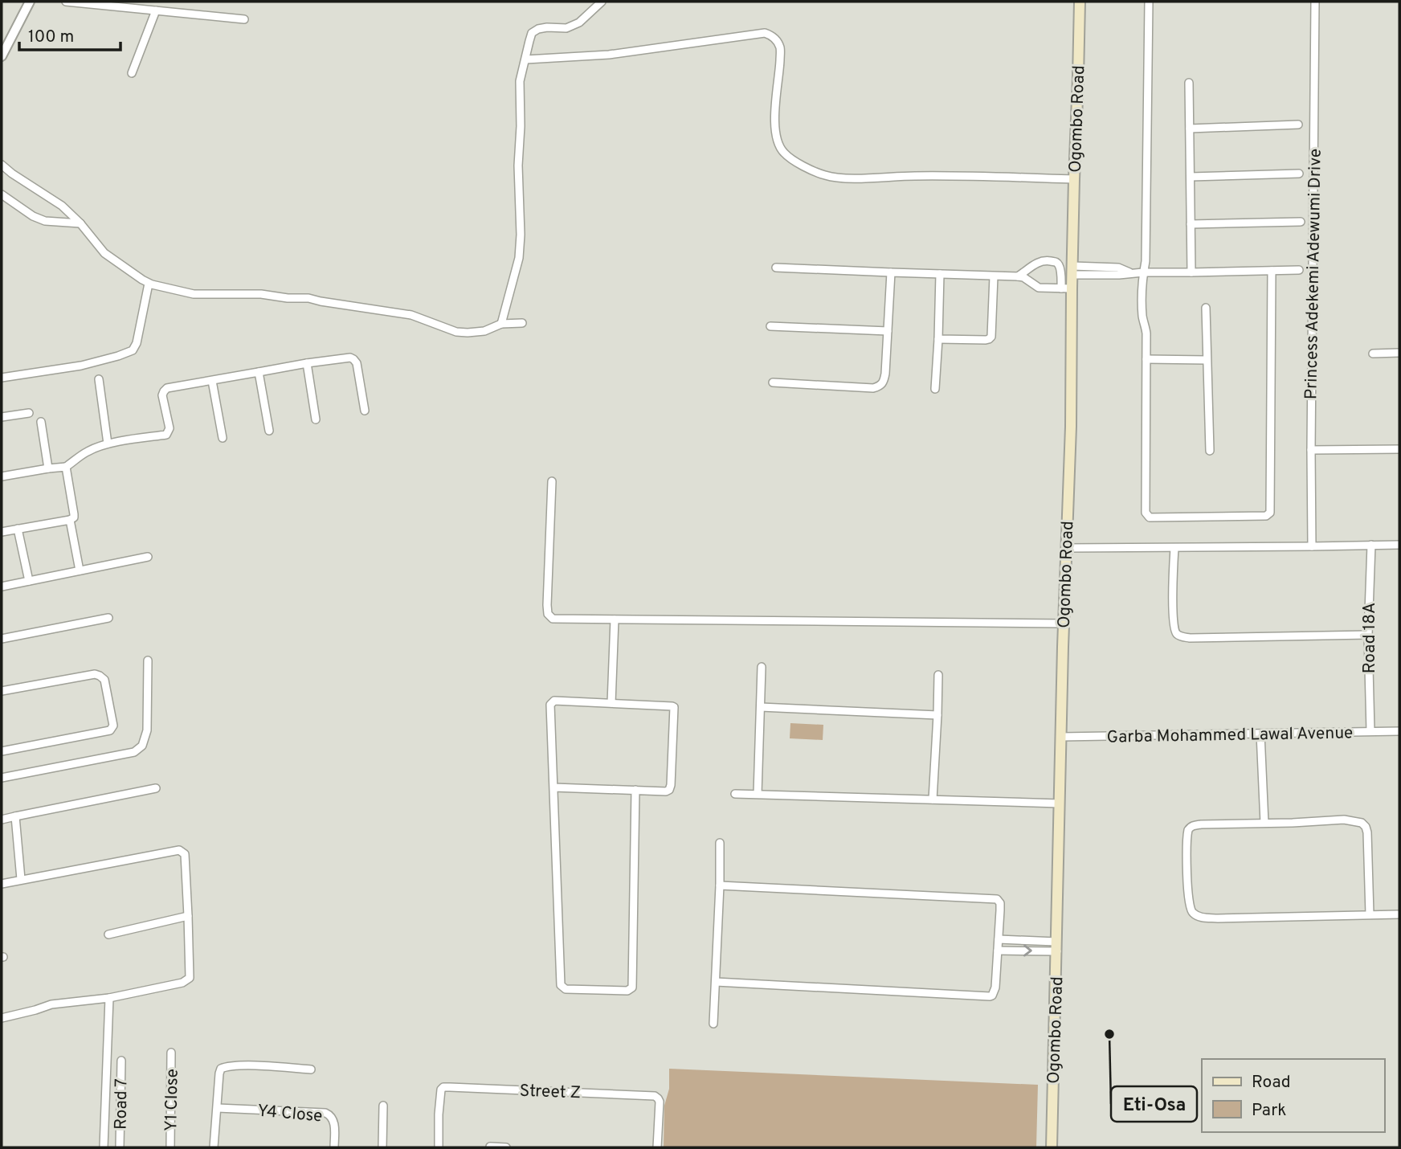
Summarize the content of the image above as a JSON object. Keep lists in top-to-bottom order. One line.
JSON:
{"streets":{"main road":["Ogombo Road"],"street":["Princess Adekemi Adewumi Drive","Road 18A","Garba Mohammed Lawal Avenue","Street Z","Y1 Close","Road 7","Y4 Close"]},"crossings":[["Ogombo Road","Garba Mohammed Lawal Avenue"],["Road 18A","Garba Mohammed Lawal Avenue"]],"places":["Eti-Osa"],"legend":["Road","Park"],"scale_bar":"100 m"}
